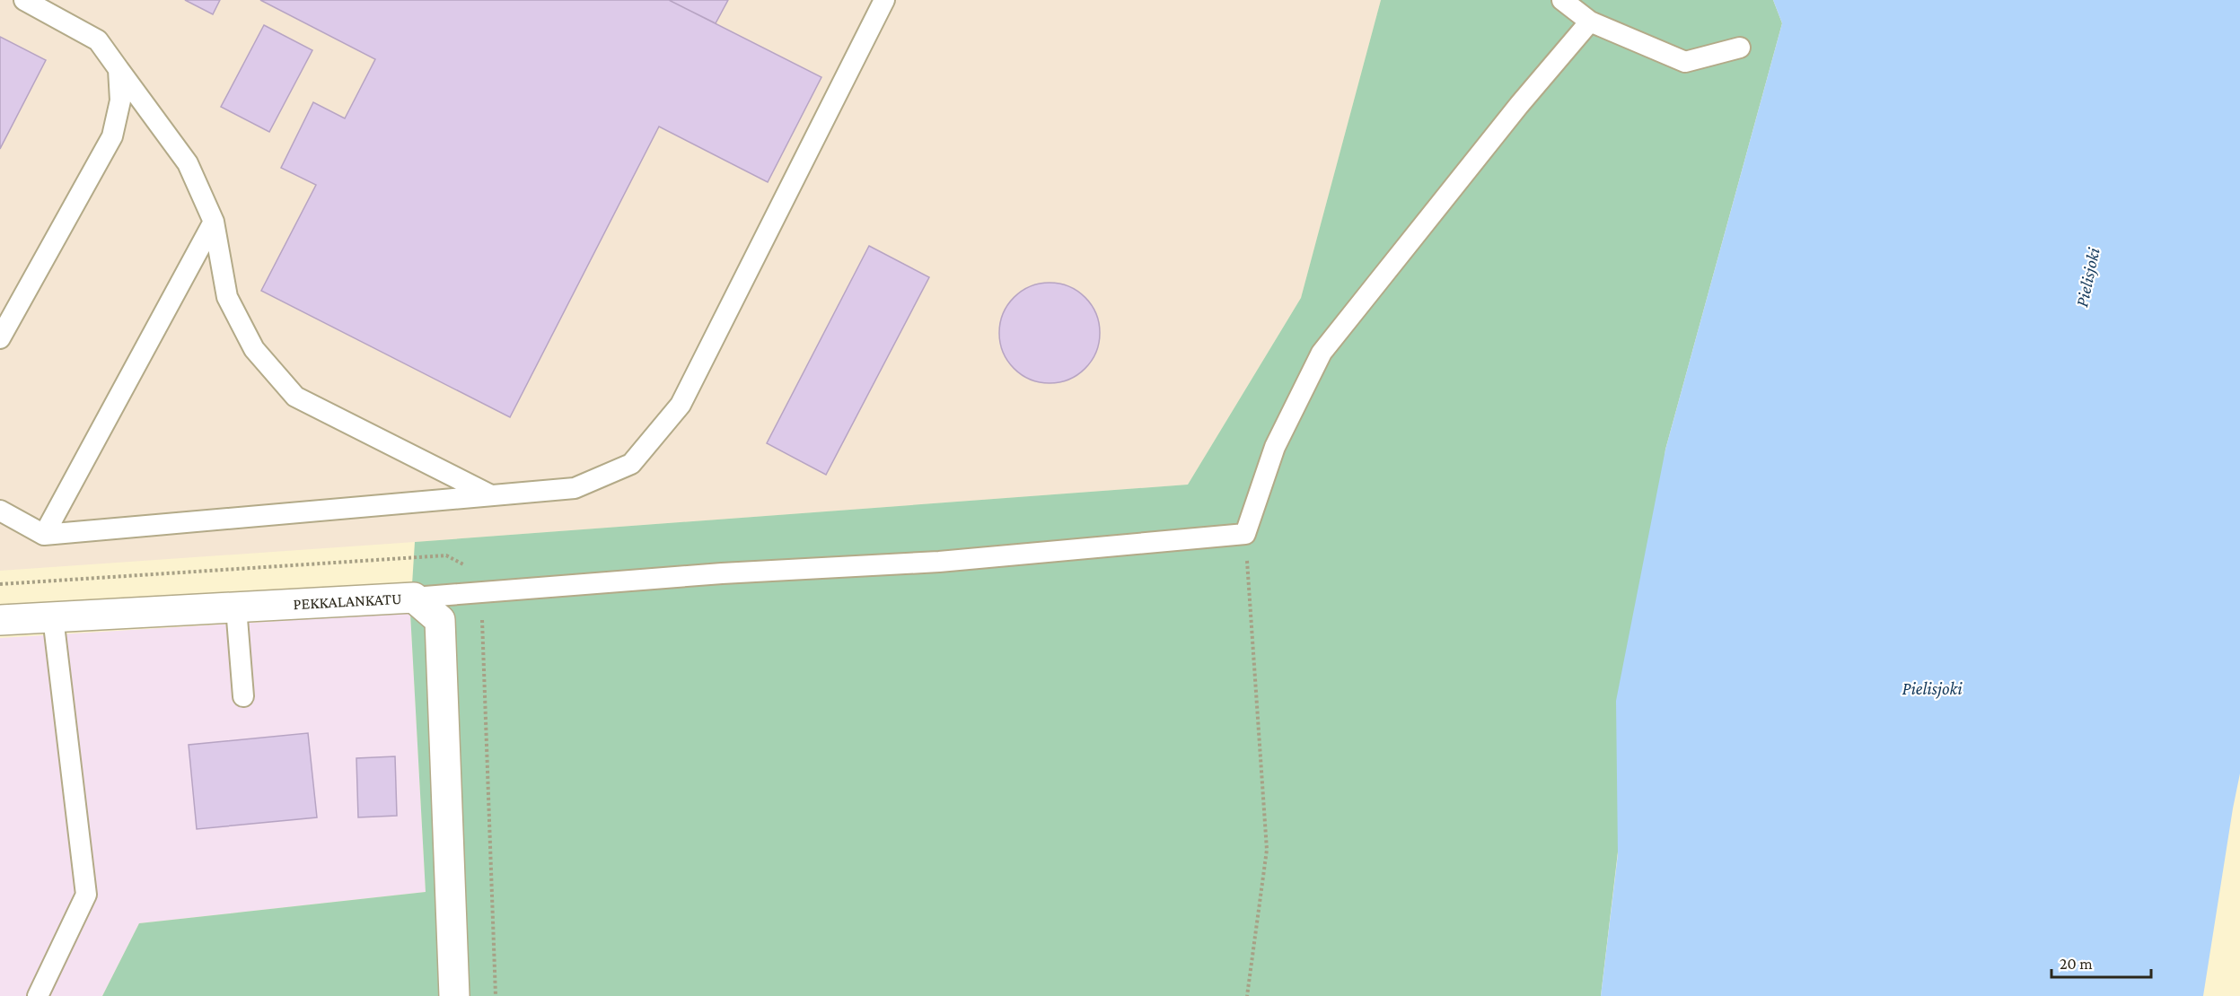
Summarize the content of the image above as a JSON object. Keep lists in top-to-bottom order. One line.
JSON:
{"streets":{"street":["PEKKALANKATU"]},"water":["Pielisjoki"],"scale_bar":"20 m"}
